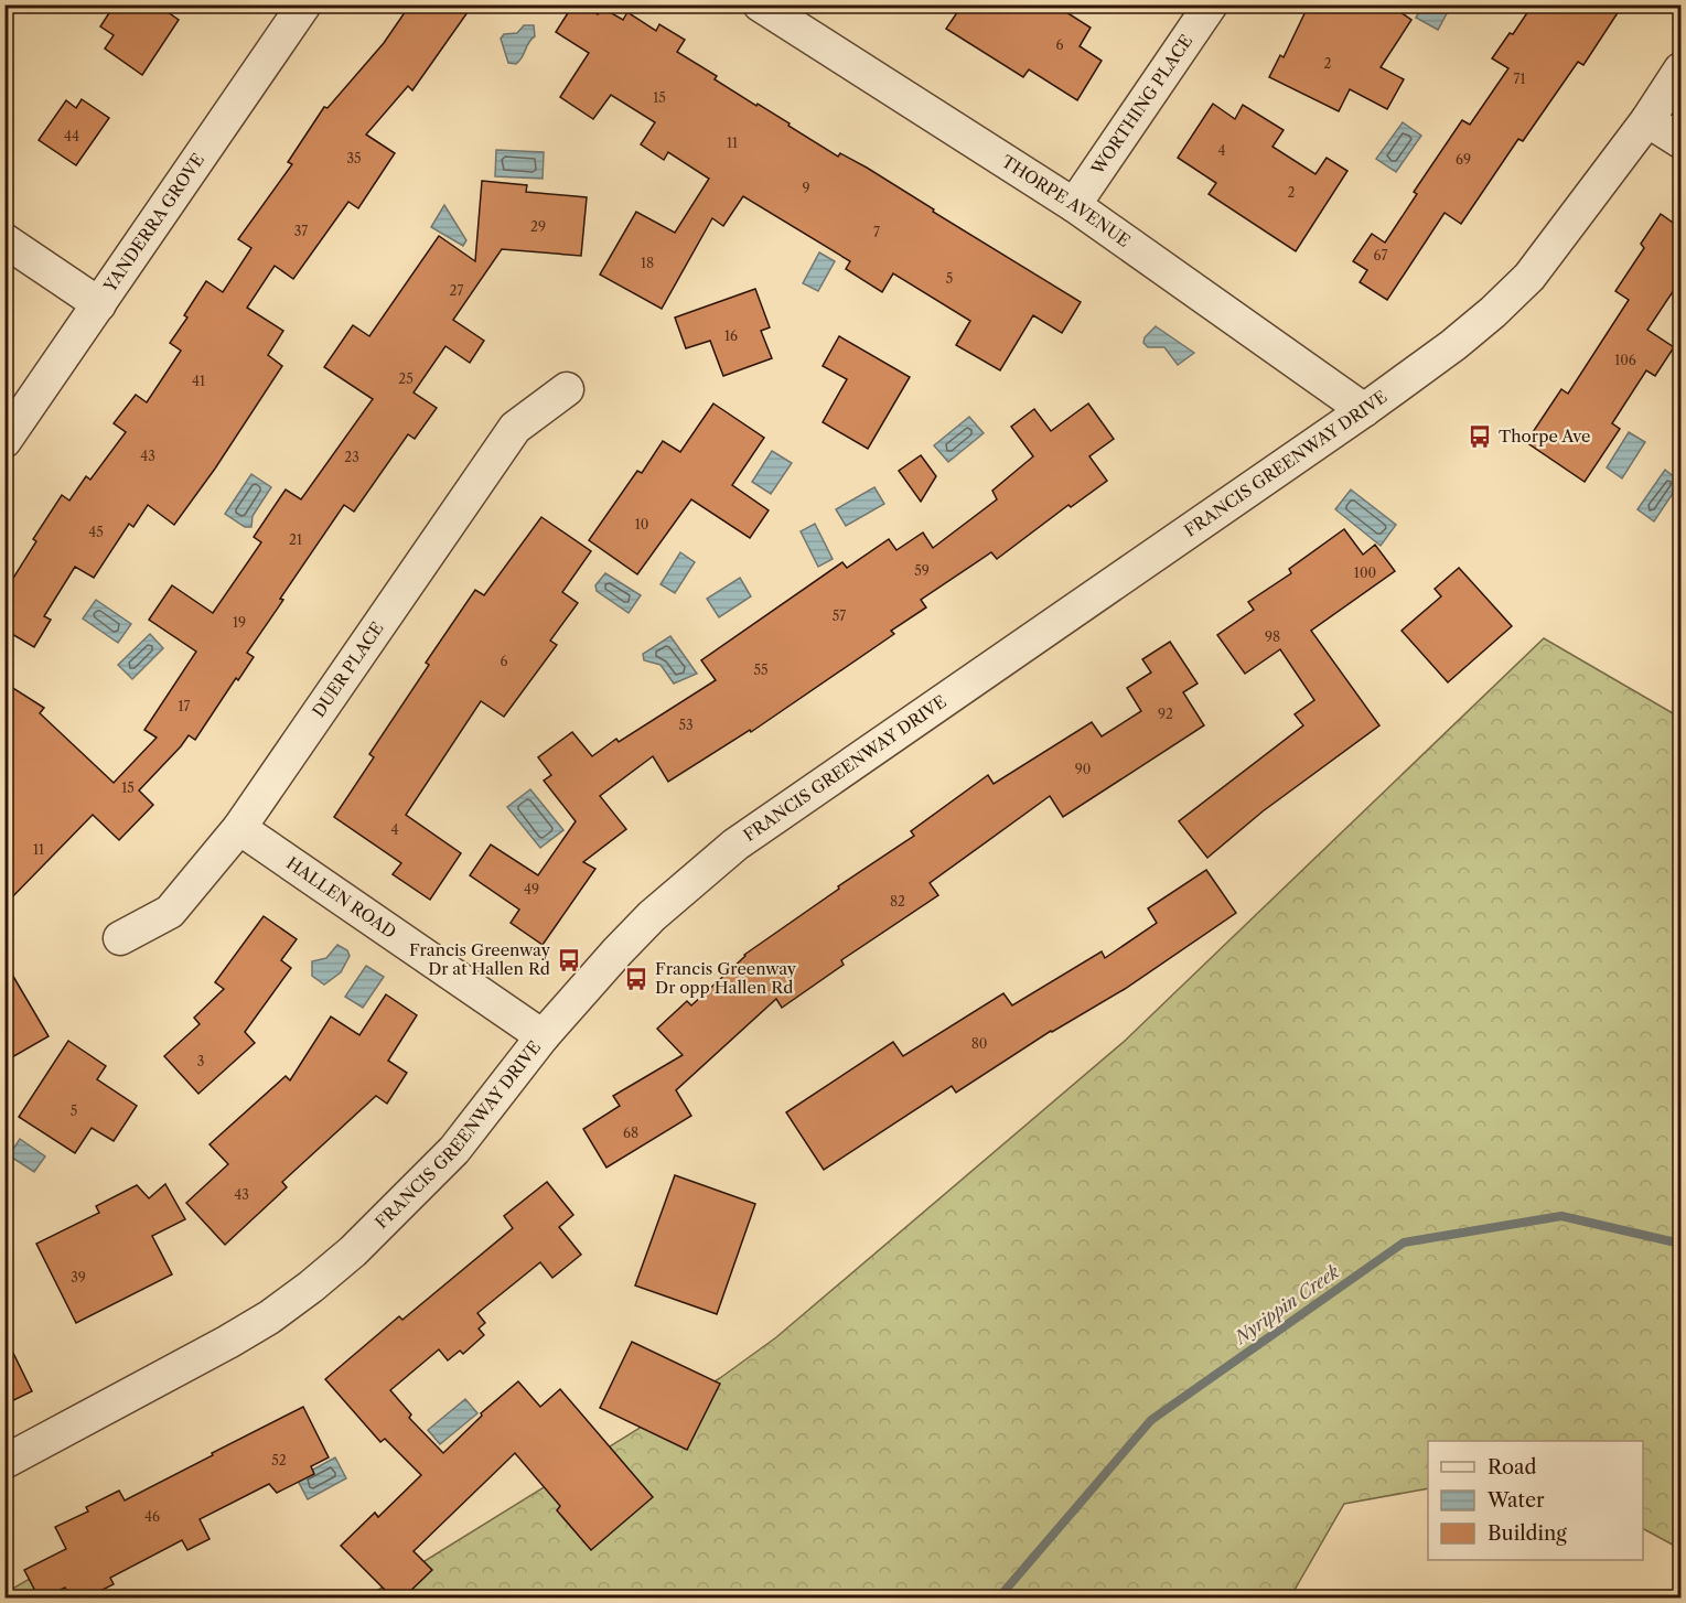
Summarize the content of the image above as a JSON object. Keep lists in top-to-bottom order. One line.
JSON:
{"streets":{"street":["WORTHING PLACE","THORPE AVENUE","YANDERRA GROVE","FRANCIS GREENWAY DRIVE","DUER PLACE","HALLEN ROAD"]},"crossings":[["WORTHING PLACE","THORPE AVENUE"],["THORPE AVENUE","FRANCIS GREENWAY DRIVE"],["FRANCIS GREENWAY DRIVE","HALLEN ROAD"],["DUER PLACE","HALLEN ROAD"]],"water":["Nyrippin Creek"],"places":{"bus stop":["Thorpe Ave","Francis Greenway Dr at Hallen Rd","Francis Greenway Dr opp Hallen Rd"]},"house_numbers":["6","2","71","15","44","11","4","35","69","9","2","29","37","7","67","18","5","27","16","106","25","41","43","23","10","45","21","59","100","57","19","98","6","55","17","92","53","90","15","4","11","49","82","80","3","5","68","43","39","52","46"],"legend":["Road","Water","Building"]}
